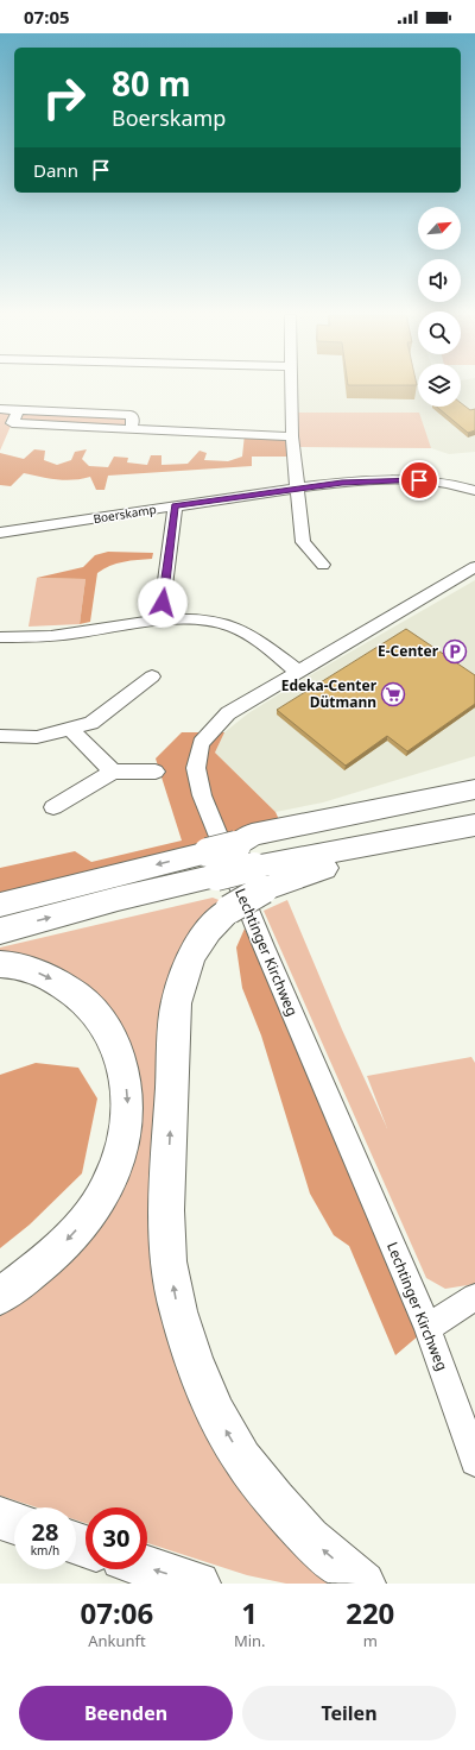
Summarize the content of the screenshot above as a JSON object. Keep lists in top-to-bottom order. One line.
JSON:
{"streets":{"street":["Boerskamp","Lechtinger Kirchweg"]},"places":{"parking":["E-Center"],"supermarket":["Edeka-Center Dütmann"]},"north":"top right","page":{"status":"07:05","turn":["80 m","Boerskamp"],"then":"Dann","speed":"28 km/h","limit":"30","eta":["07:06","Ankunft","1","Min.","220","m"],"buttons":["Beenden","Teilen"]}}
